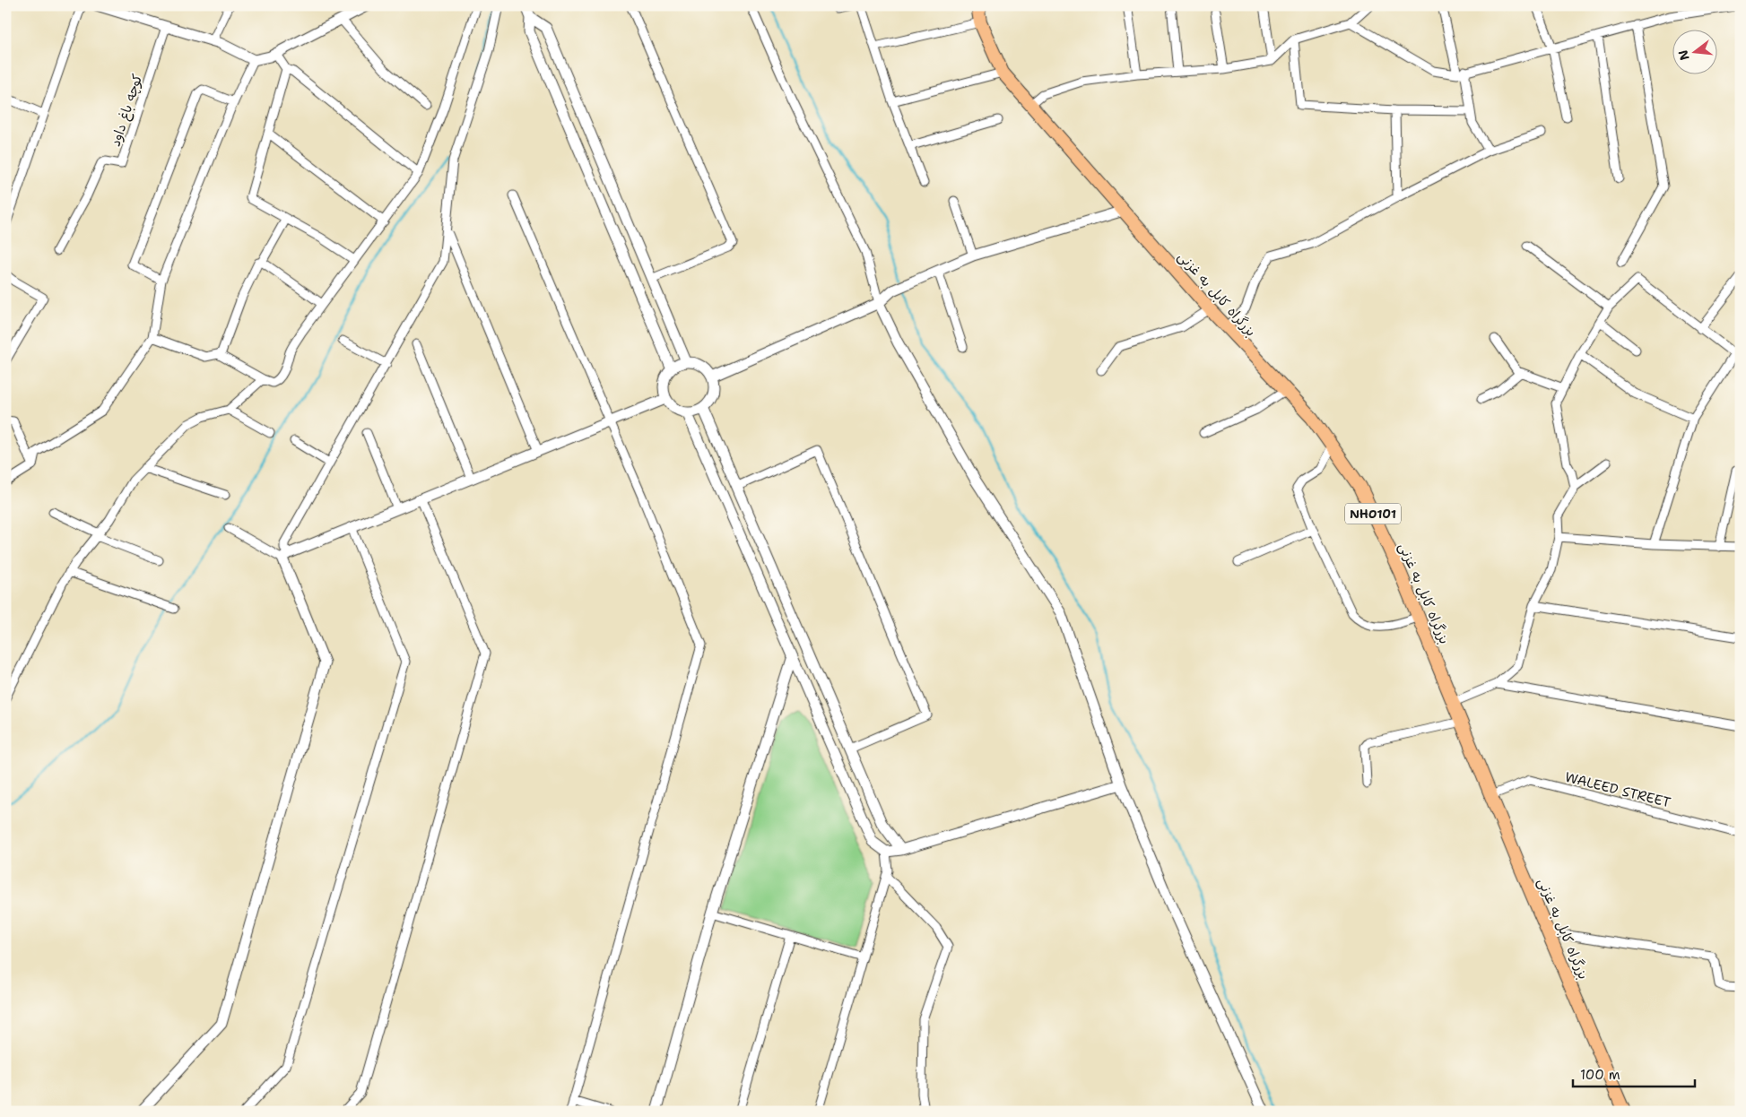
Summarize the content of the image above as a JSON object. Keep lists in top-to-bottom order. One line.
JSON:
{"streets":{"highway":["بزرگراه کابل به غزنی","NH0101"],"street":["کوچه باغ داود","WALEED STREET"]},"crossings":[["بزرگراه کابل به غزنی","WALEED STREET"]],"scale_bar":"100 m","north":"left"}
